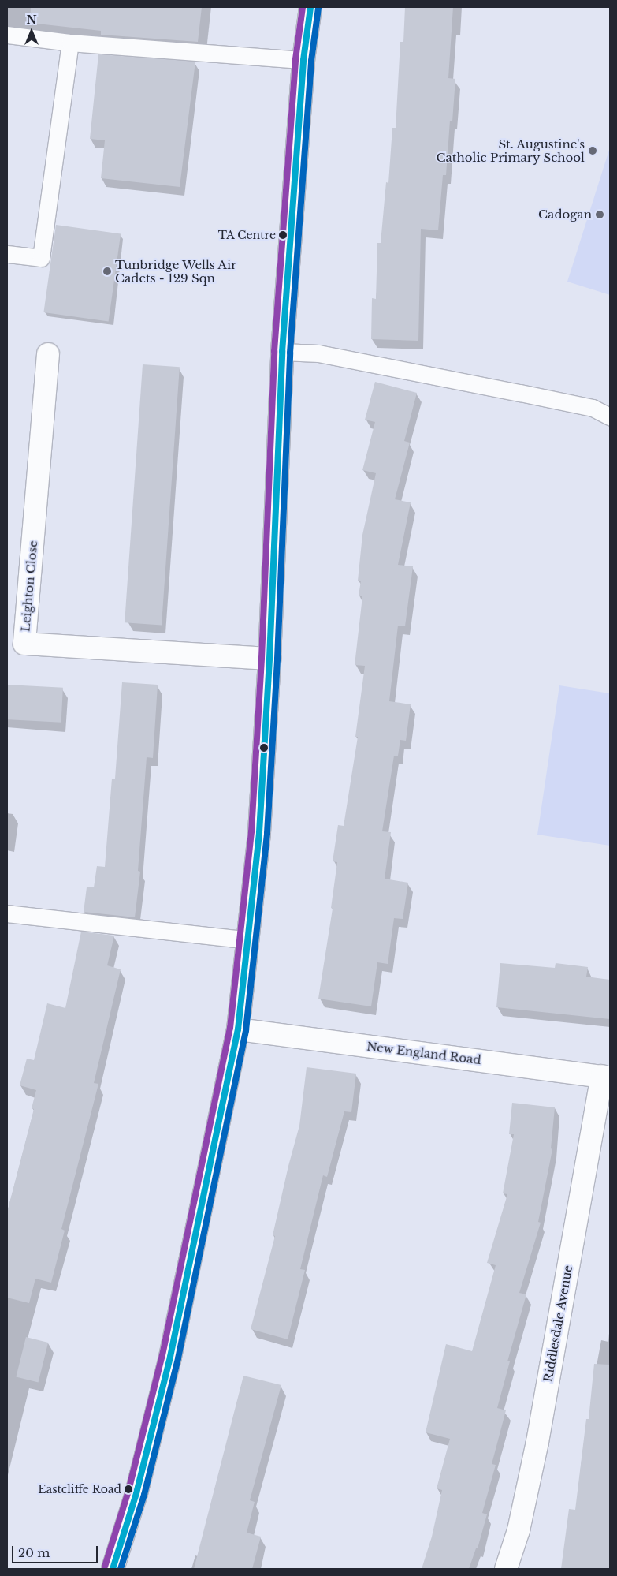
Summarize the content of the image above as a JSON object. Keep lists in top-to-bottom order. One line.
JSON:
{"streets":{"main road":["Leighton Close","New England Road","Riddlesdale Avenue"]},"crossings":[["New England Road","Riddlesdale Avenue"]],"places":["St. Augustine's Catholic Primary School","Cadogan","TA Centre","Tunbridge Wells Air Cadets - 129 Sqn","Eastcliffe Road"],"scale_bar":"20 m","north":"top"}
